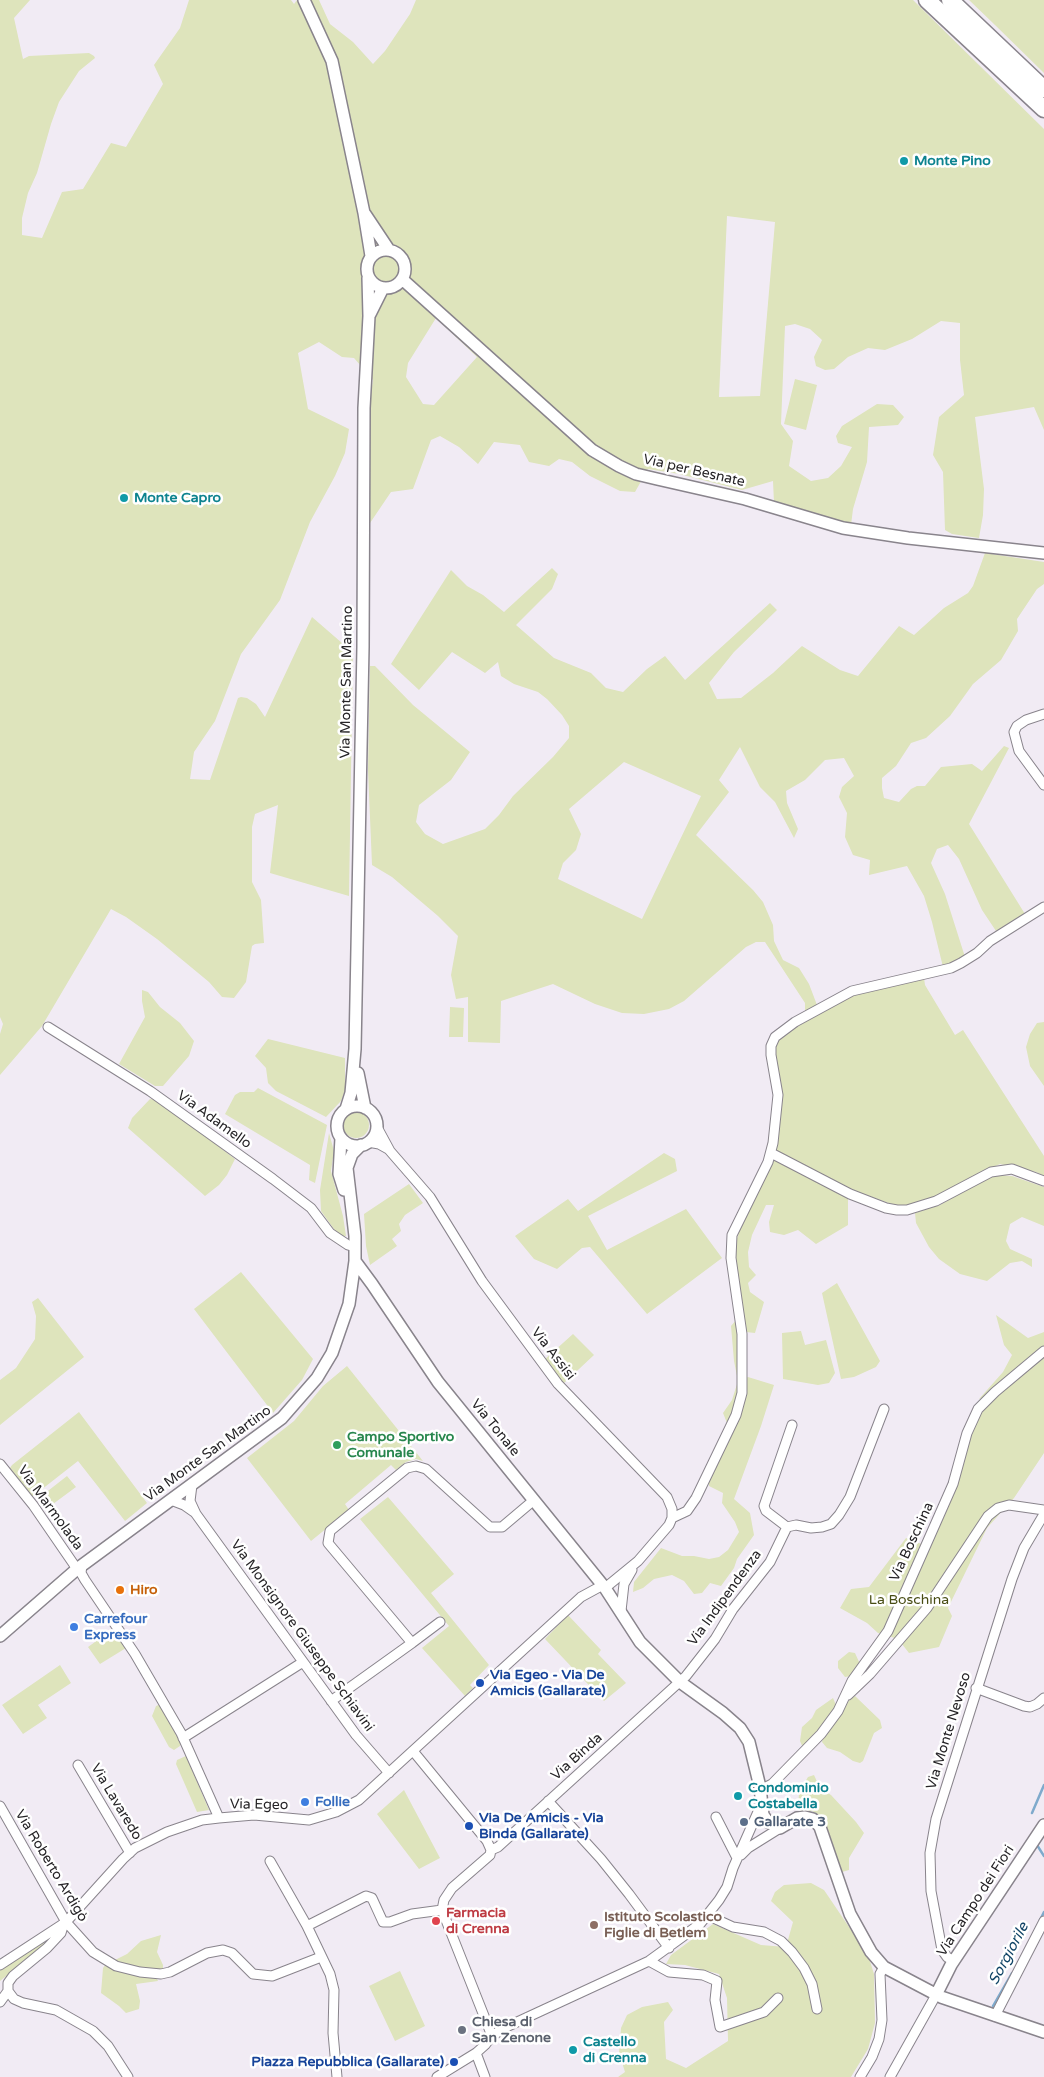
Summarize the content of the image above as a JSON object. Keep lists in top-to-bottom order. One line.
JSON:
{"streets":{"street":["Via per Besnate","Via Monte San Martino","Via Adamello","Via Assisi","Via Tonale","Via Marmolada","Via Boschina","Via Indipendenza","Via Monsignore Giuseppe Schiavini","Via Monte Nevoso","Via Binda","Via Lavaredo","Via Egeo","Via Roberto Ardigò","Via Campo dei Fiori"]},"crossings":[["Via per Besnate","Via Monte San Martino"],["Via Monte San Martino","Via Adamello"],["Via Monte San Martino","Via Assisi"],["Via Monte San Martino","Via Tonale"],["Via Monte San Martino","Via Marmolada"],["Via Monte San Martino","Via Monsignore Giuseppe Schiavini"],["Via Tonale","Via Boschina"],["Via Tonale","Via Indipendenza"],["Via Tonale","Via Binda"],["Via Tonale","Via Egeo"],["Via Indipendenza","Via Binda"],["Via Monsignore Giuseppe Schiavini","Via Egeo"],["Via Monte Nevoso","Via Campo dei Fiori"],["Via Lavaredo","Via Egeo"],["Via Egeo","Via Roberto Ardigò"]],"water":["Sorgiorile"],"parks":["La Boschina"],"places":["Monte Pino","Monte Capro","Campo Sportivo Comunale","Hiro","Carrefour Express","Via Egeo - Via De Amicis (Gallarate)","Condominio Costabella","Follie","Gallarate 3","Via De Amicis - Via Binda (Gallarate)","Farmacia di Crenna","Istituto Scolastico Figlie di Betlem","Chiesa di San Zenone","Castello di Crenna","Piazza Repubblica (Gallarate)"]}
